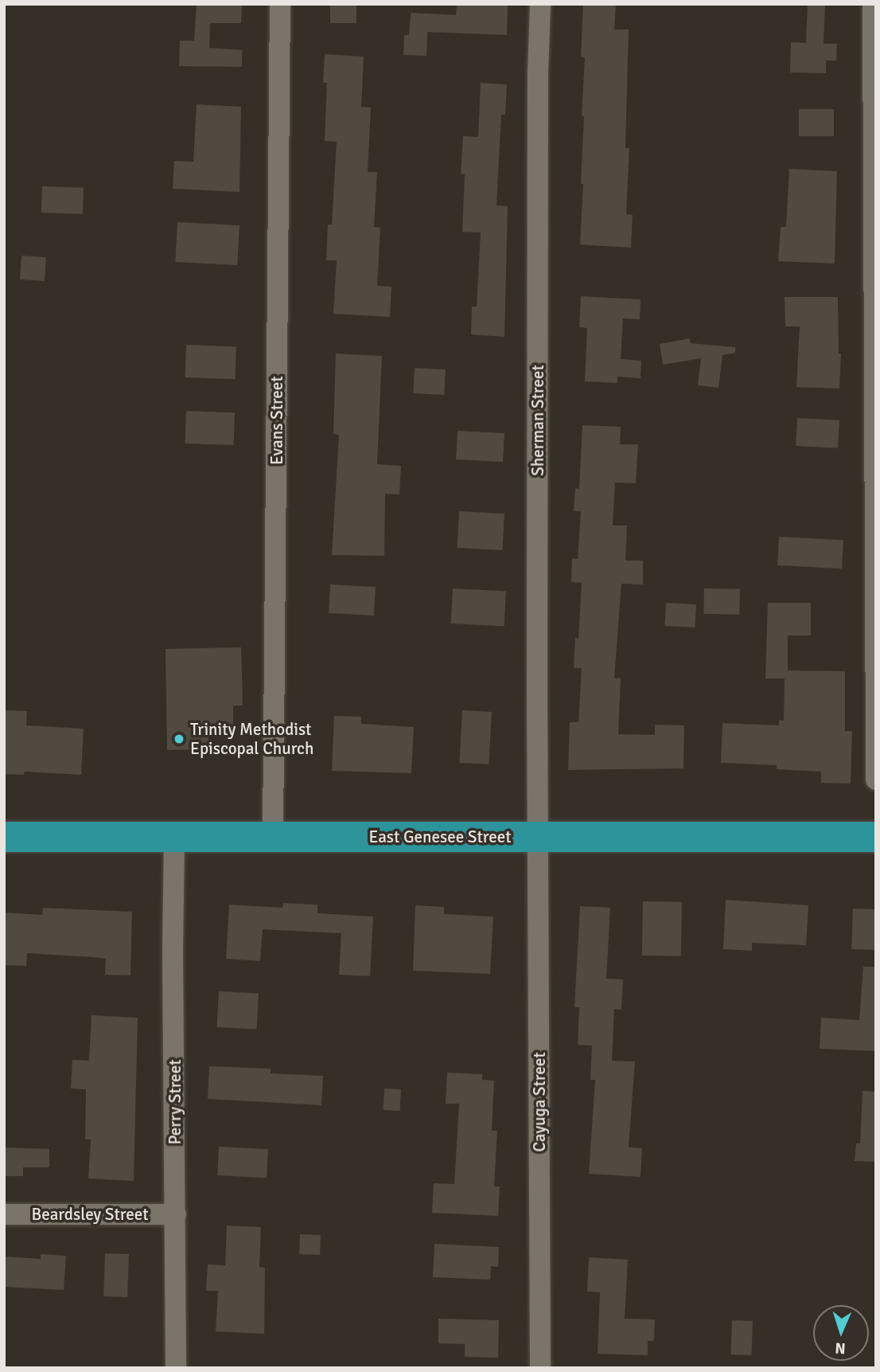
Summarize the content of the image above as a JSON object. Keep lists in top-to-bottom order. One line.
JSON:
{"streets":{"highway":["East Genesee Street"],"street":["Evans Street","Sherman Street","Perry Street","Cayuga Street","Beardsley Street"]},"crossings":[["Evans Street","East Genesee Street"],["Sherman Street","East Genesee Street"],["Sherman Street","Cayuga Street"],["East Genesee Street","Perry Street"],["East Genesee Street","Cayuga Street"],["Perry Street","Beardsley Street"]],"places":["Trinity Methodist Episcopal Church"],"north":"bottom"}
